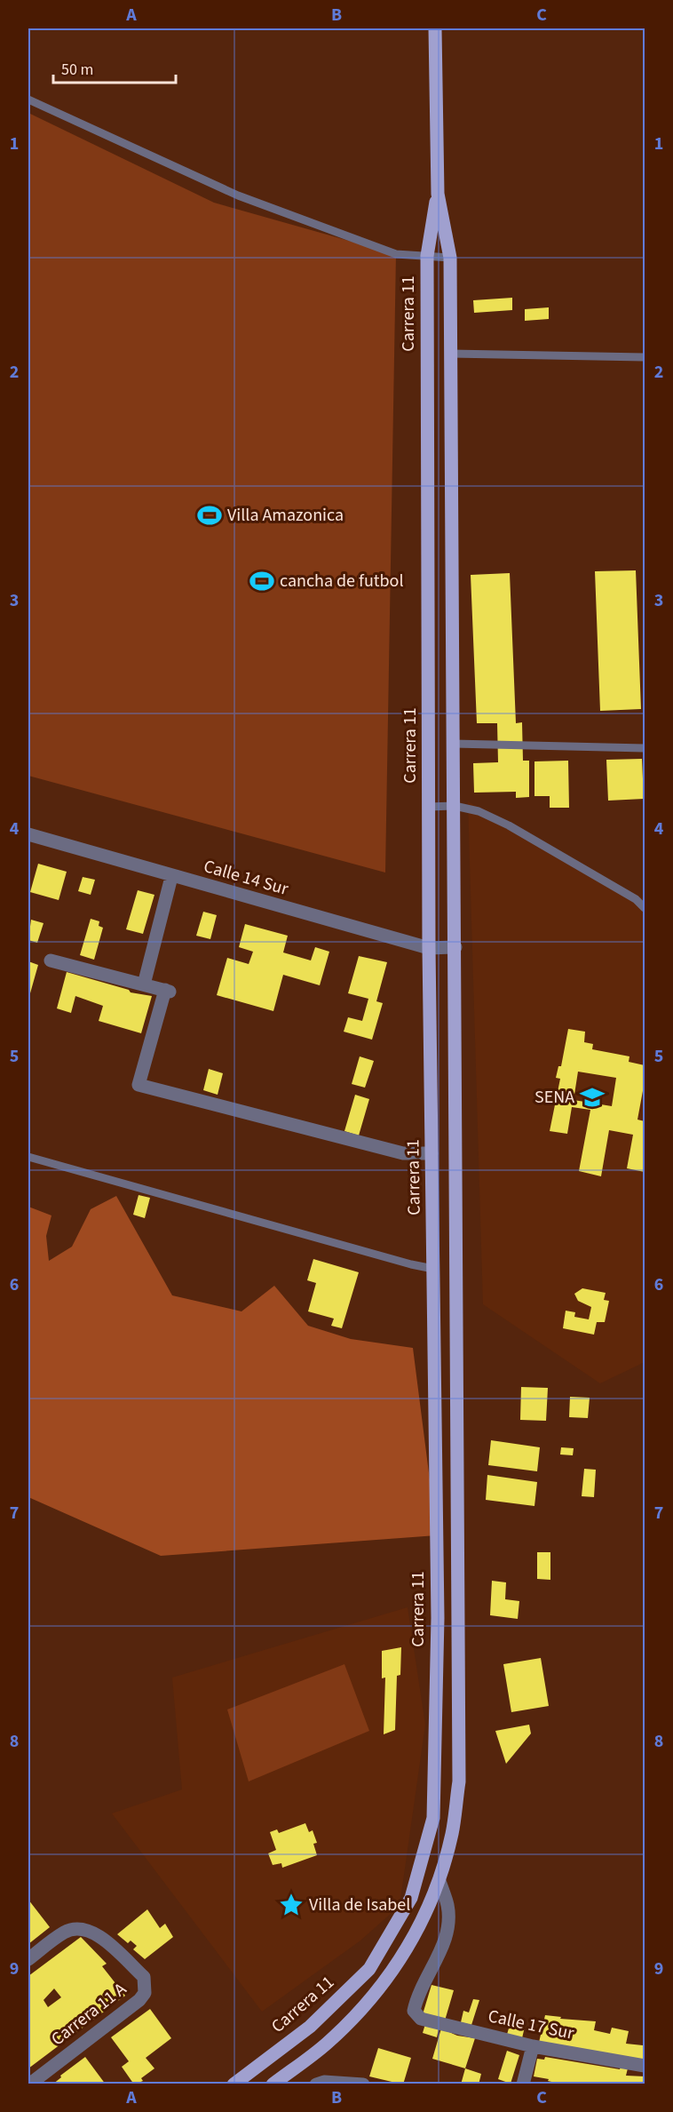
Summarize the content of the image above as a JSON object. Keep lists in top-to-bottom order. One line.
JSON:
{"streets":{"main road":["Carrera 11"],"street":["Calle 14 Sur","Carrera 11 A","Calle 17 Sur"]},"crossings":[["Carrera 11","Calle 14 Sur"],["Carrera 11","Calle 17 Sur"]],"places":{"sports":["Villa Amazonica","cancha de futbol"],"school or university":["SENA"],"place":["Villa de Isabel"]},"scale_bar":"50 m","grid":{"columns":["A","B","C"],"rows":["1","2","3","4","5","6","7","8","9"]}}
